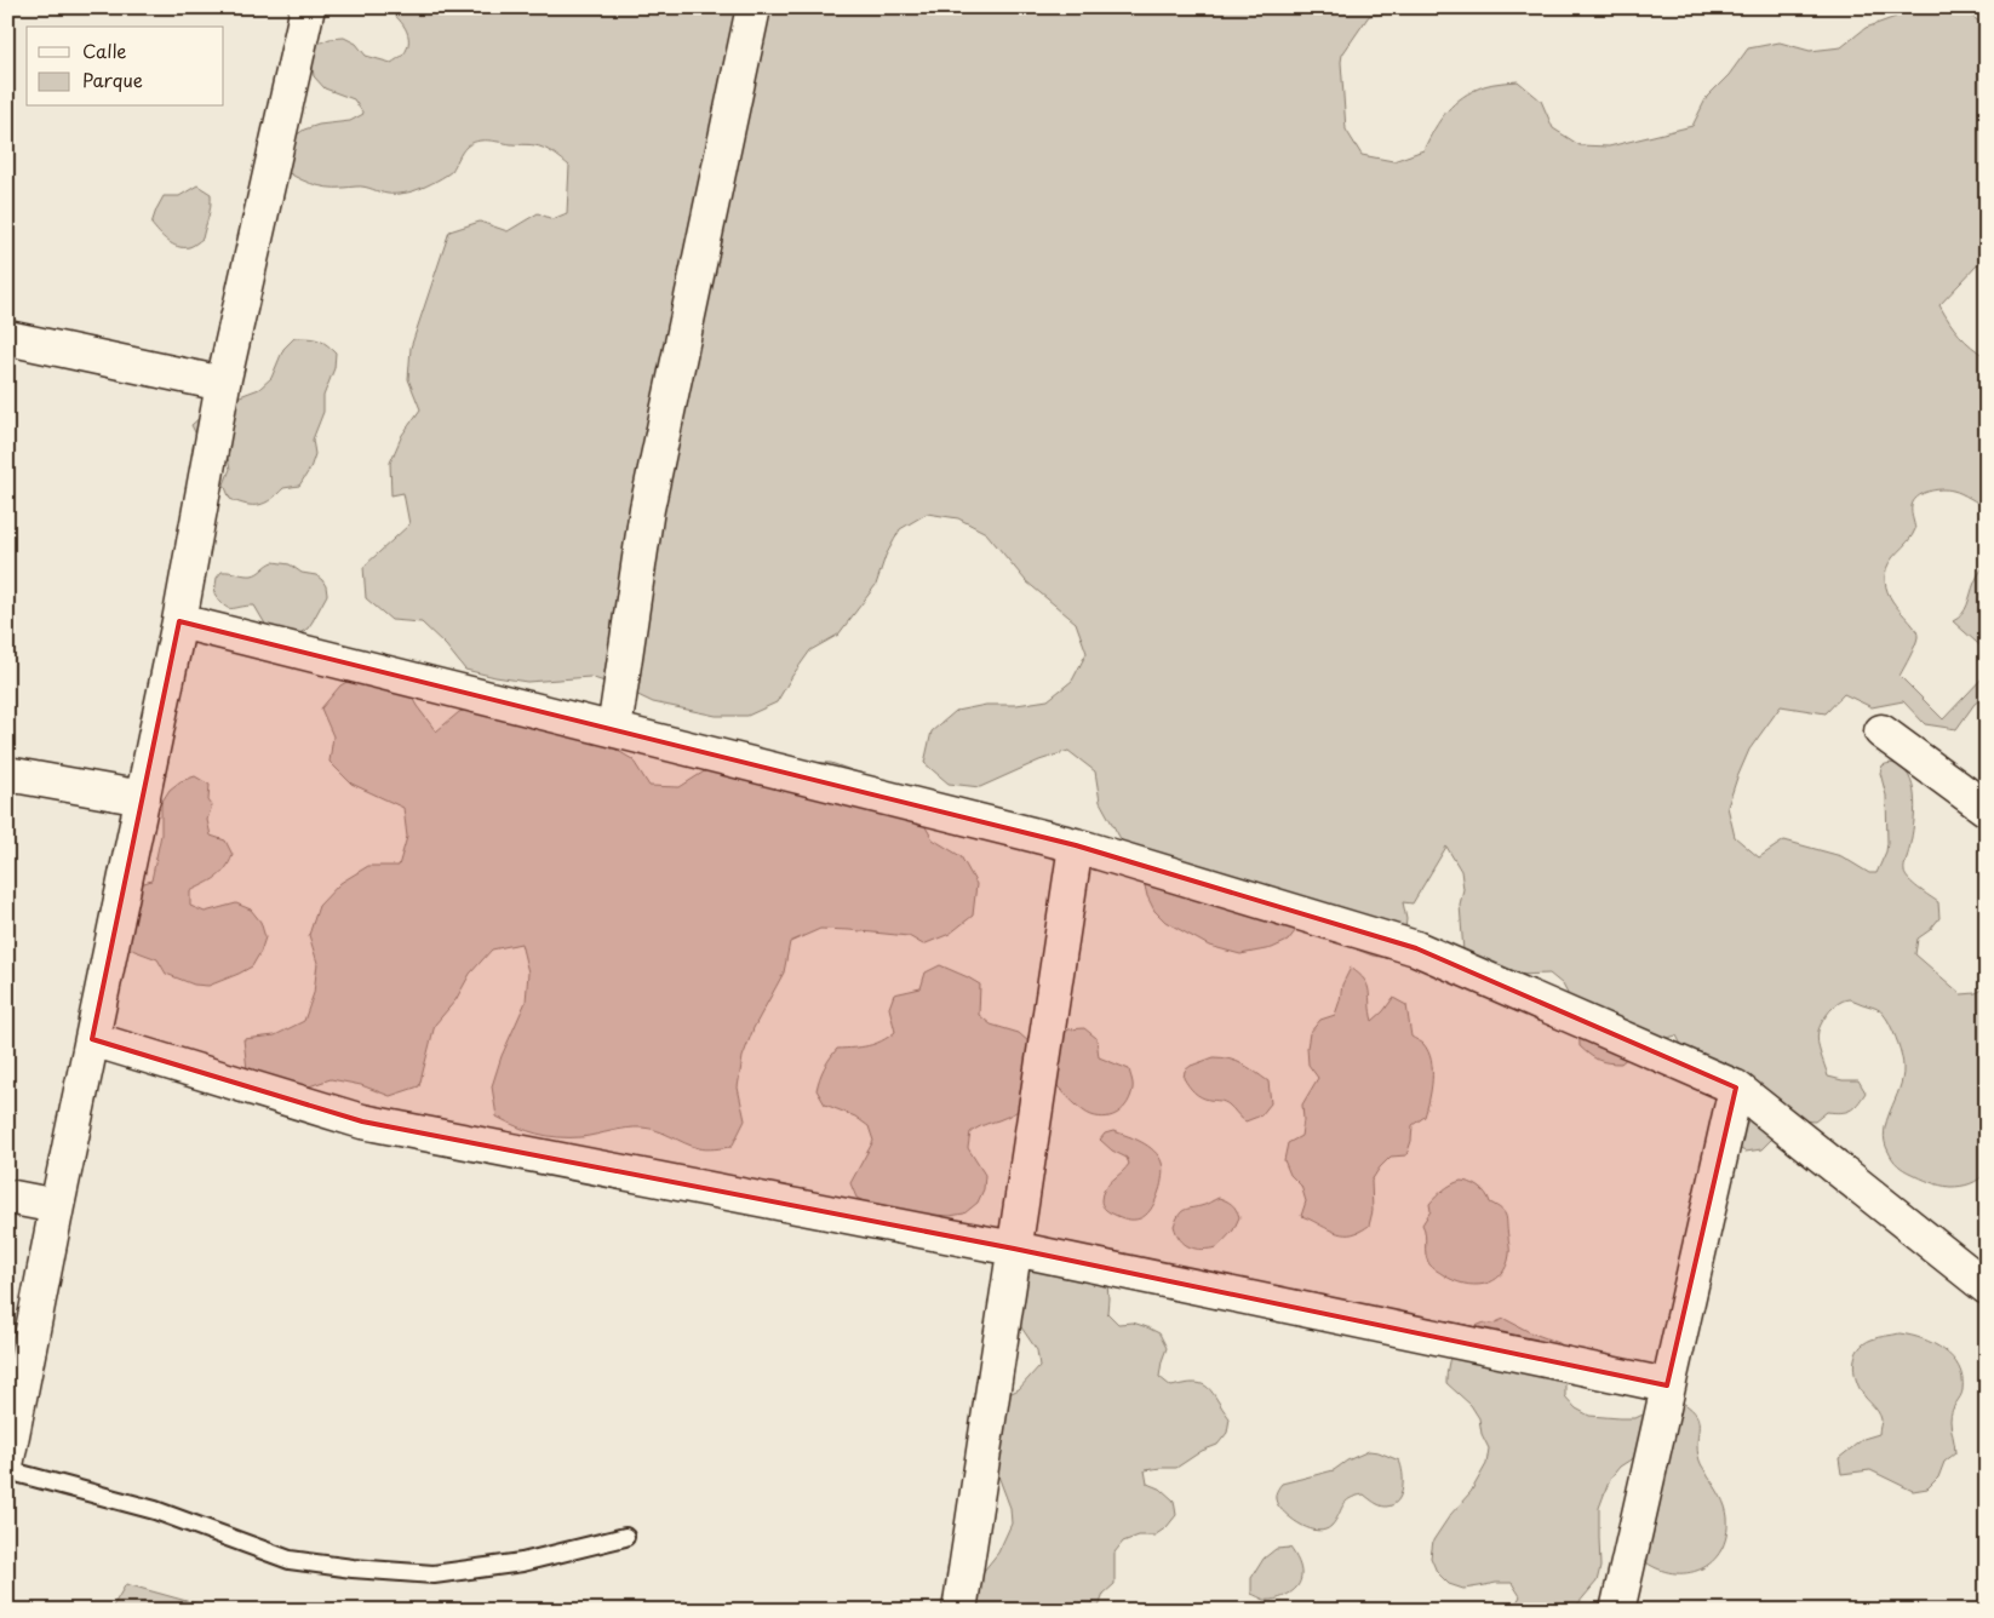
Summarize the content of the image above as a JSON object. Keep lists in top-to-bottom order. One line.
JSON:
{"legend":["Calle","Parque"]}
